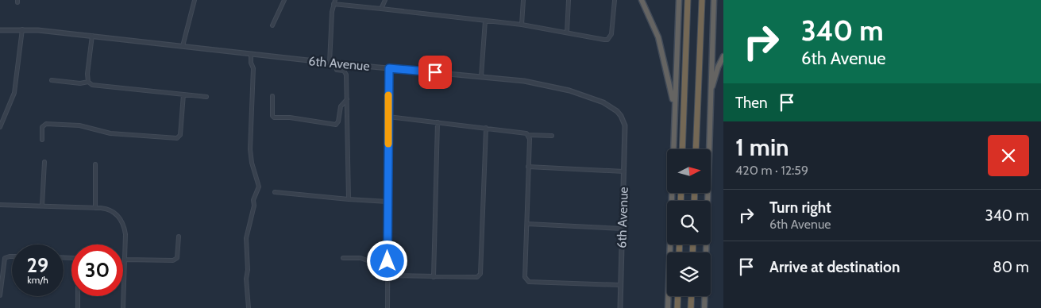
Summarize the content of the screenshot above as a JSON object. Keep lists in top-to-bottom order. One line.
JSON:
{"streets":{"street":["6th Avenue"]},"north":"right","page":{"turn":["340 m","6th Avenue"],"then":"Then","heading":["1 min","420 m · 12:59"],"list":[{"name":"Turn right","note":"6th Avenue","value":"340 m"},{"name":"Arrive at destination","value":"80 m"}],"speed":"29 km/h","limit":"30"}}
